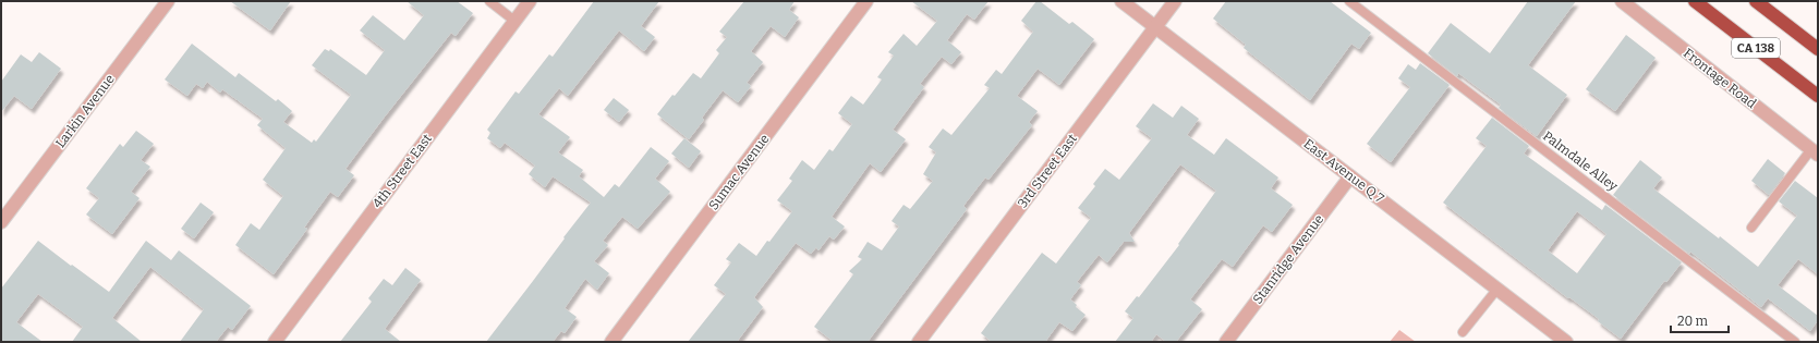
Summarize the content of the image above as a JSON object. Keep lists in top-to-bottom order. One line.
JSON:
{"streets":{"highway":["CA 138"],"street":["Frontage Road","Larkin Avenue","4th Street East","3rd Street East","East Avenue Q 7","Sumac Avenue","Stanridge Avenue"],"lane":["Palmdale Alley"]},"crossings":[["3rd Street East","East Avenue Q 7"],["East Avenue Q 7","Stanridge Avenue"]],"scale_bar":"20 m"}
